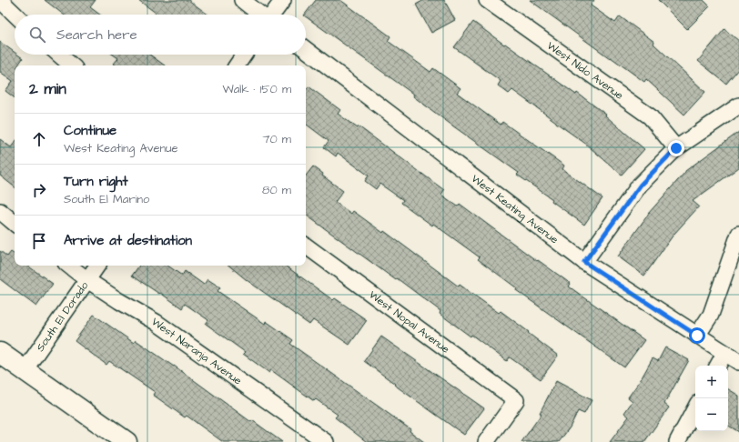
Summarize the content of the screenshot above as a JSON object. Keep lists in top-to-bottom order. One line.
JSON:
{"streets":{"street":["West Nido Avenue","West Keating Avenue","South El Dorado","West Nopal Avenue","West Naranja Avenue"]},"crossings":[["South El Dorado","West Naranja Avenue"]],"page":{"search":"Search here","heading":["2 min","Walk · 150 m"],"list":[["Continue","West Keating Avenue","70 m"],["Turn right","South El Marino","80 m"],"Arrive at destination"],"map_buttons":["+","−"]}}
